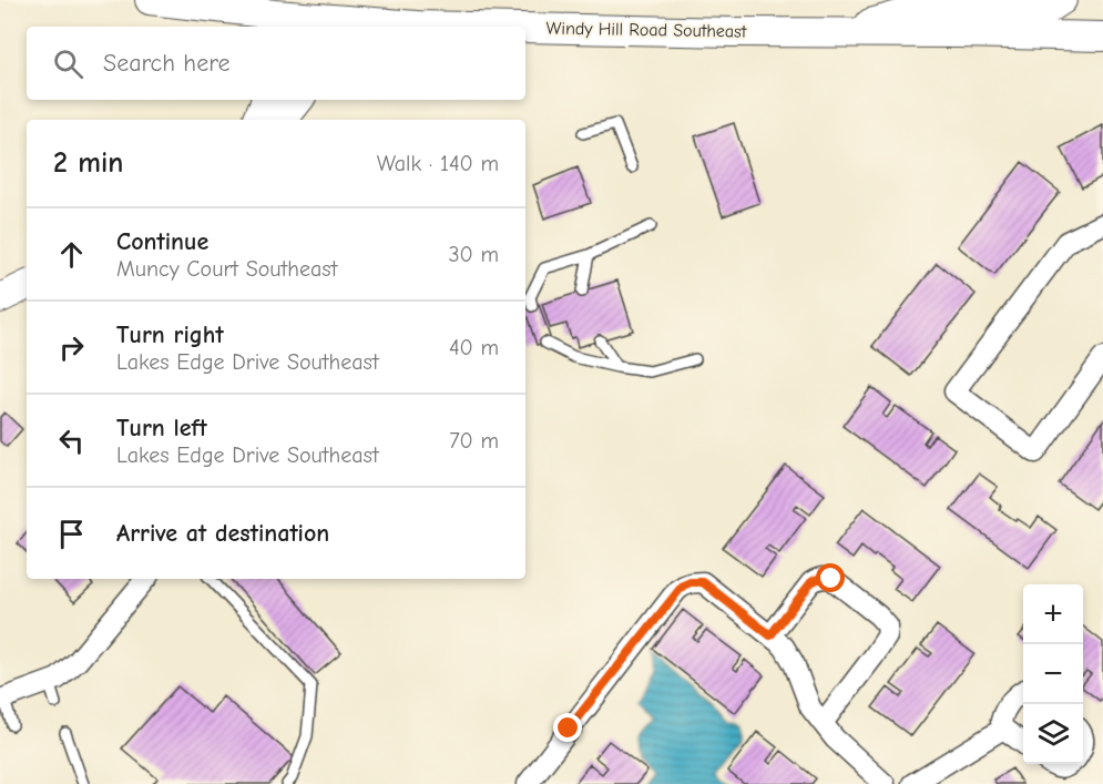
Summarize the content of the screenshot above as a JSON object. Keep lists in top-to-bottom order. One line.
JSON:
{"streets":{"main road":["Windy Hill Road Southeast"]},"page":{"search":"Search here","heading":["2 min","Walk · 140 m"],"list":[["Continue","Muncy Court Southeast","30 m"],["Turn right","Lakes Edge Drive Southeast","40 m"],["Turn left","Lakes Edge Drive Southeast","70 m"],"Arrive at destination"],"map_buttons":["+","−"]}}
